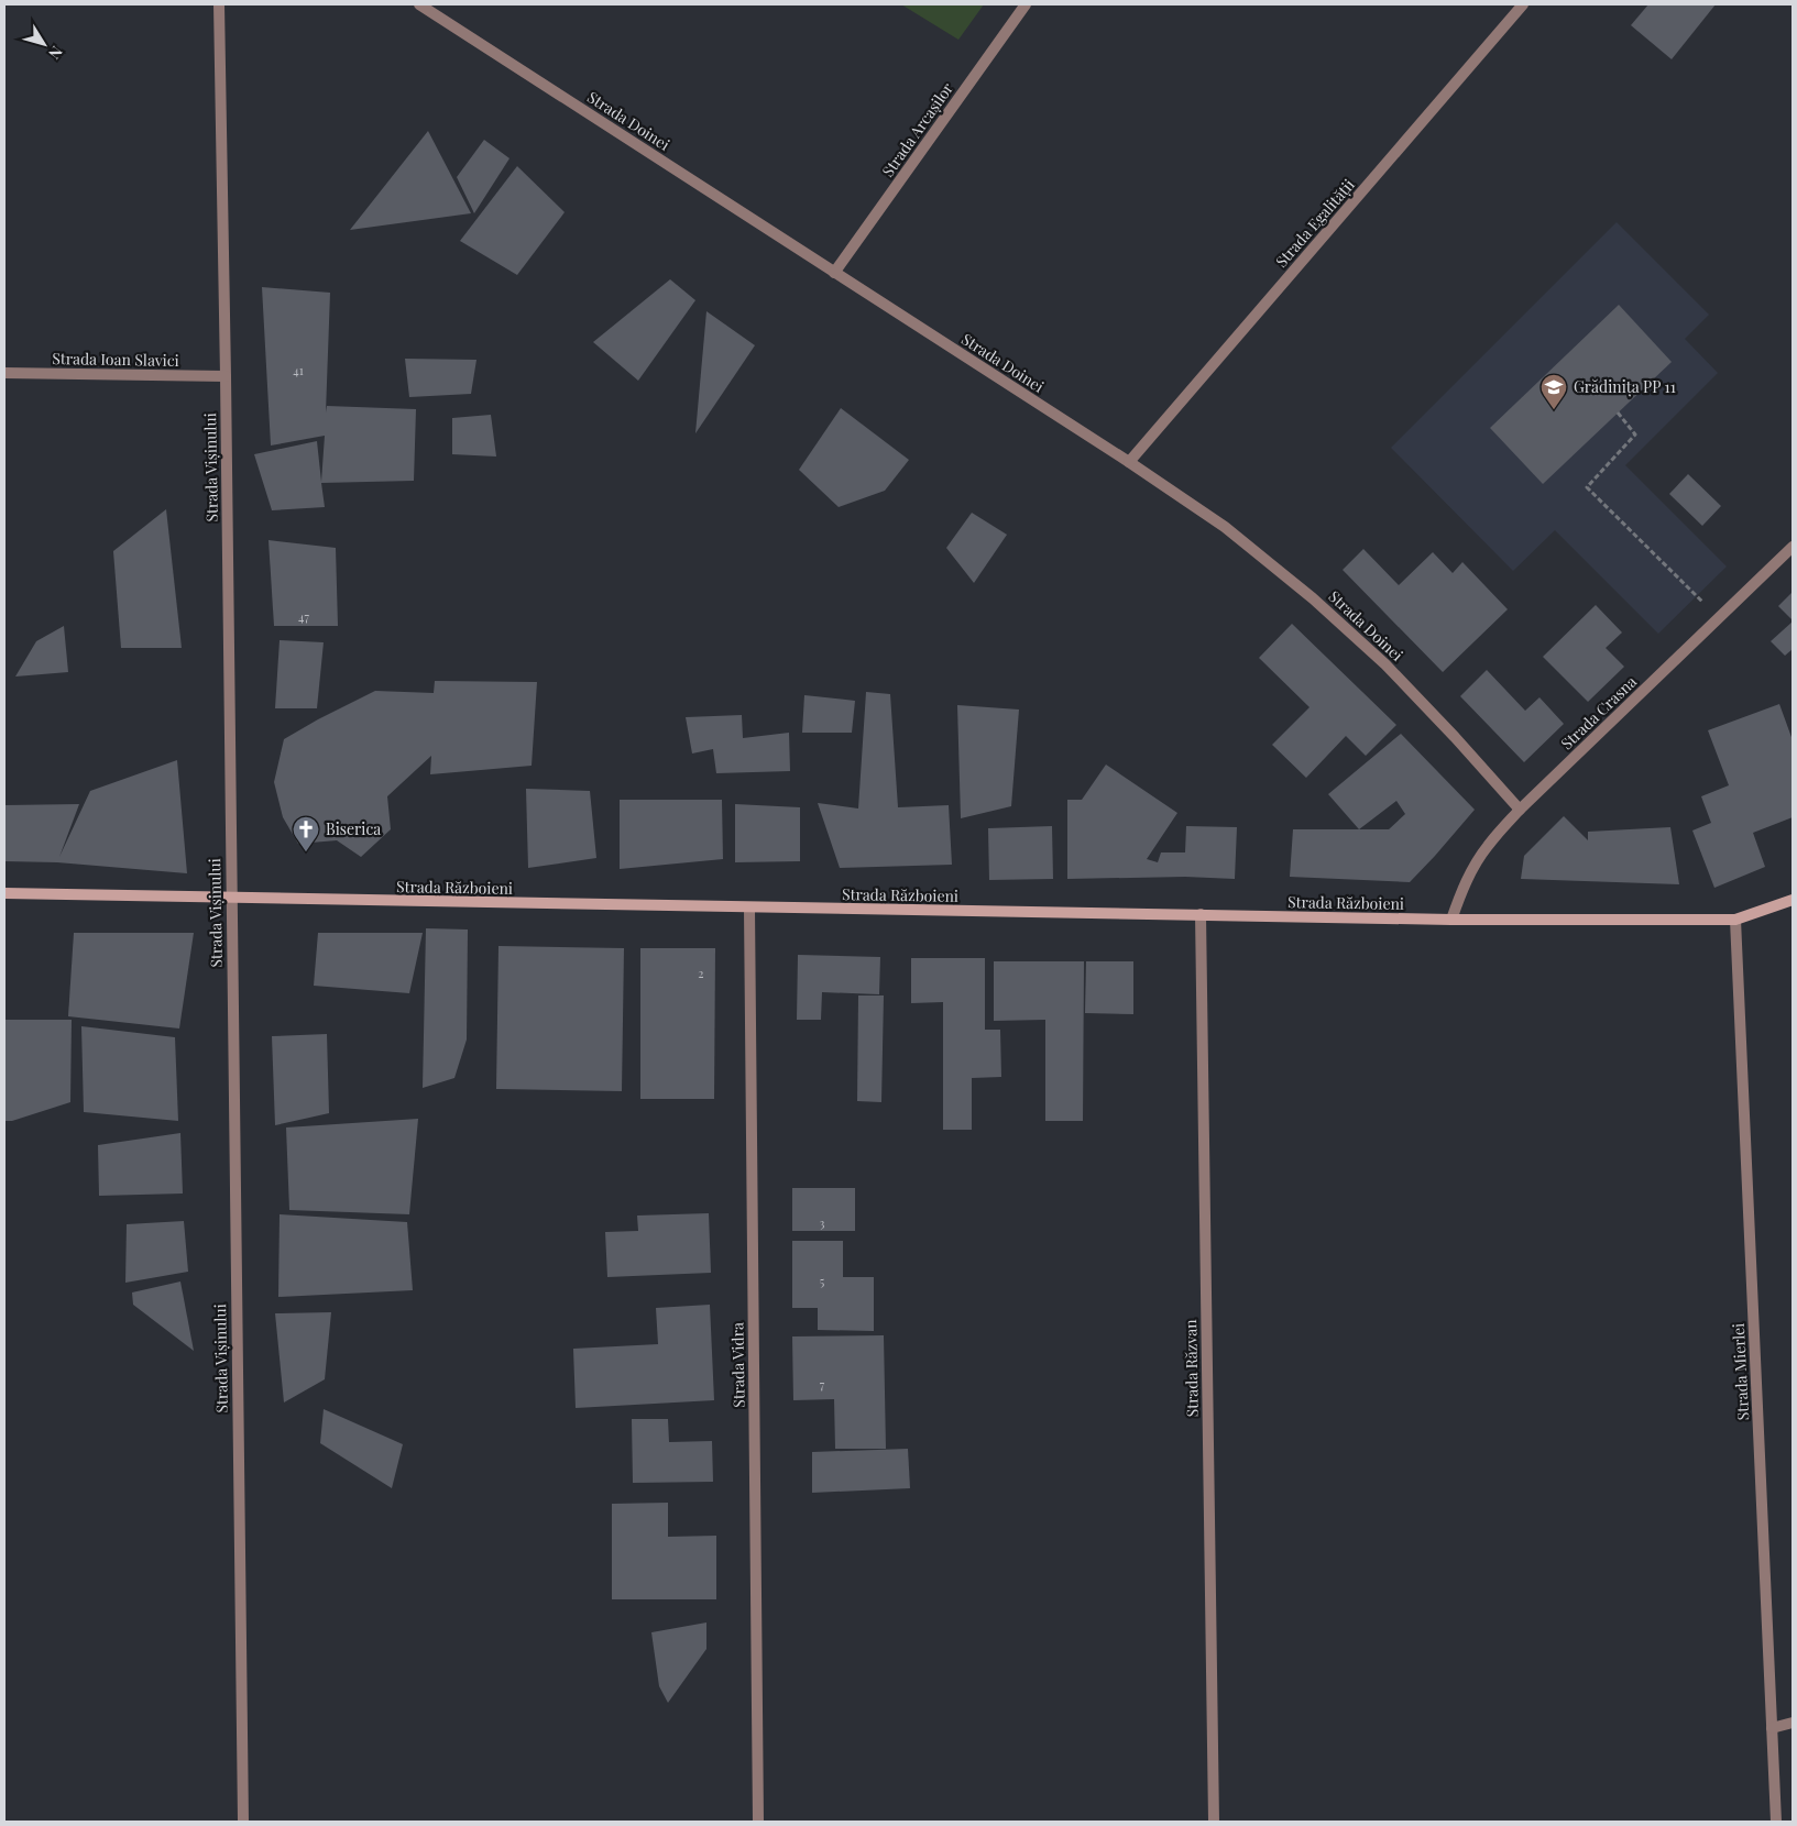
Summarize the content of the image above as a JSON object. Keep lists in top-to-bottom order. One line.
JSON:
{"streets":{"street":["Strada Doinei","Strada Arcașilor","Strada Egalității","Strada Ioan Slavici","Strada Vișinului","Strada Crasna","Strada Războieni","Strada Vidra","Strada Răzvan","Strada Mierlei"]},"crossings":[["Strada Doinei","Strada Arcașilor"],["Strada Doinei","Strada Egalității"],["Strada Doinei","Strada Crasna"],["Strada Ioan Slavici","Strada Vișinului"],["Strada Vișinului","Strada Războieni"],["Strada Crasna","Strada Războieni"],["Strada Războieni","Strada Vidra"],["Strada Războieni","Strada Răzvan"],["Strada Războieni","Strada Mierlei"]],"places":{"school or university":["Grădinița PP 11"],"church":["Biserica"]},"house_numbers":["41","47","2","3","5","7"],"north":"bottom right"}
